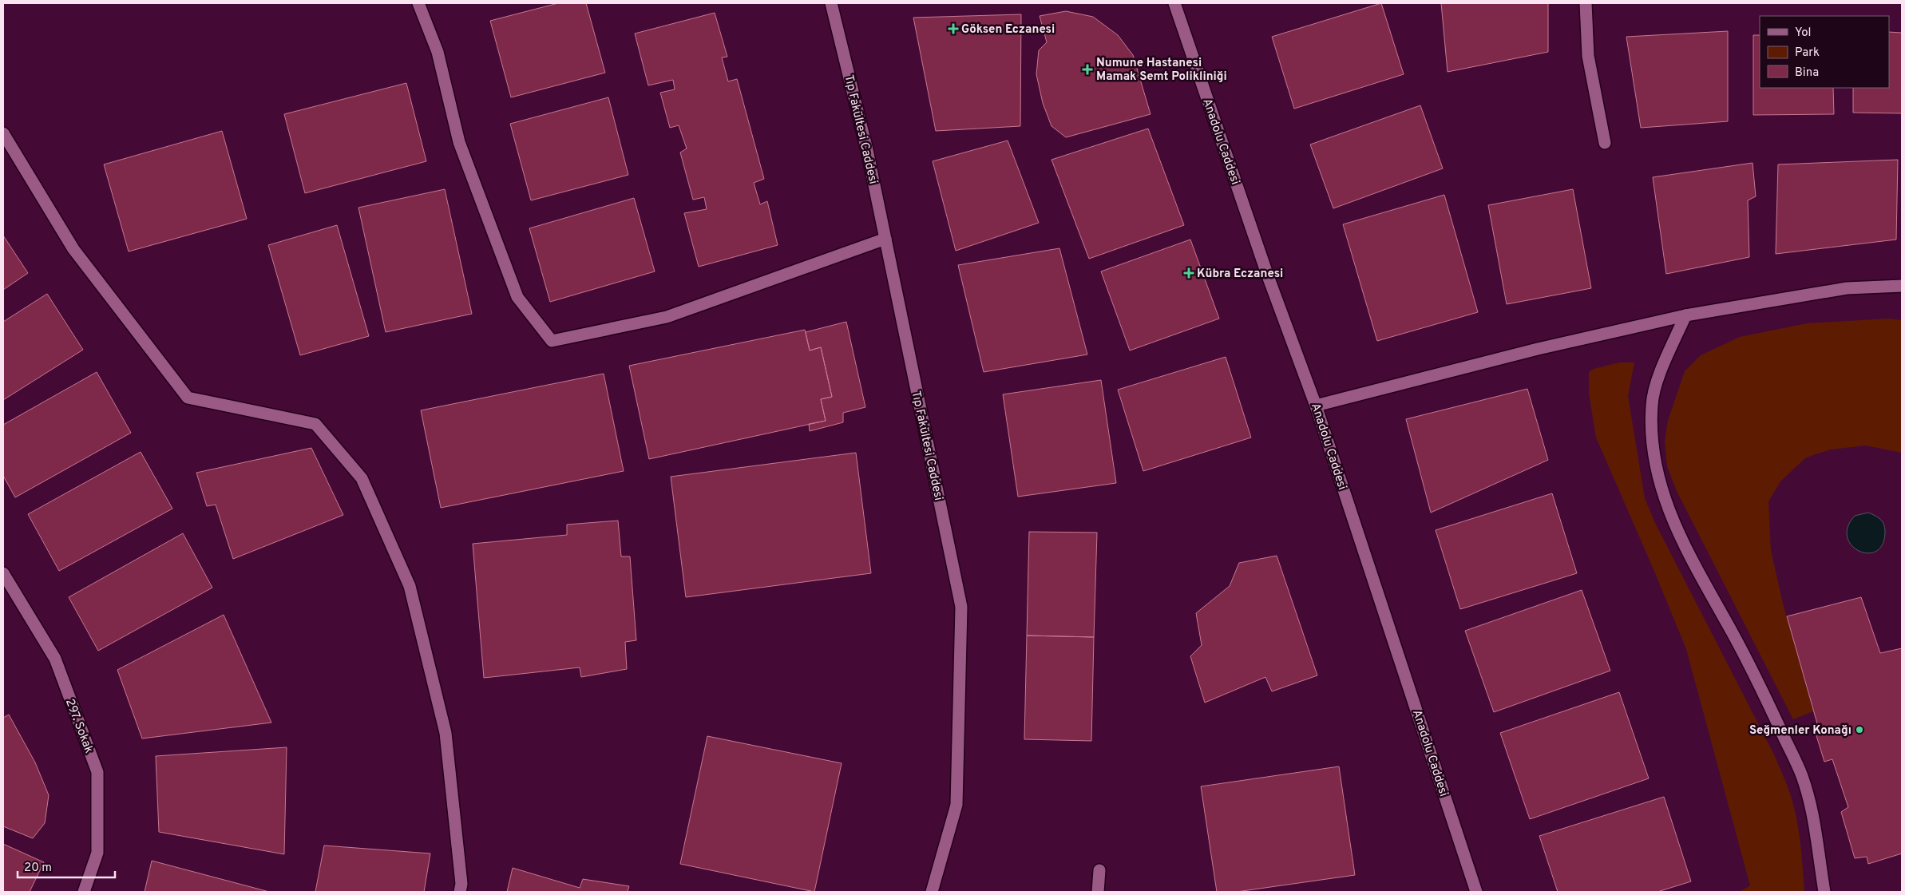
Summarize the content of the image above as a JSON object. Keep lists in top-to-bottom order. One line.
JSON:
{"streets":{"street":["Tıp Fakültesi Caddesi","Anadolu Caddesi","297. Sokak"]},"places":{"health":["Göksen Eczanesi","Numune Hastanesi Mamak Semt Polikliniği","Kübra Eczanesi"],"other":["Seğmenler Konağı"]},"legend":["Yol","Park","Bina"],"scale_bar":"20 m"}
